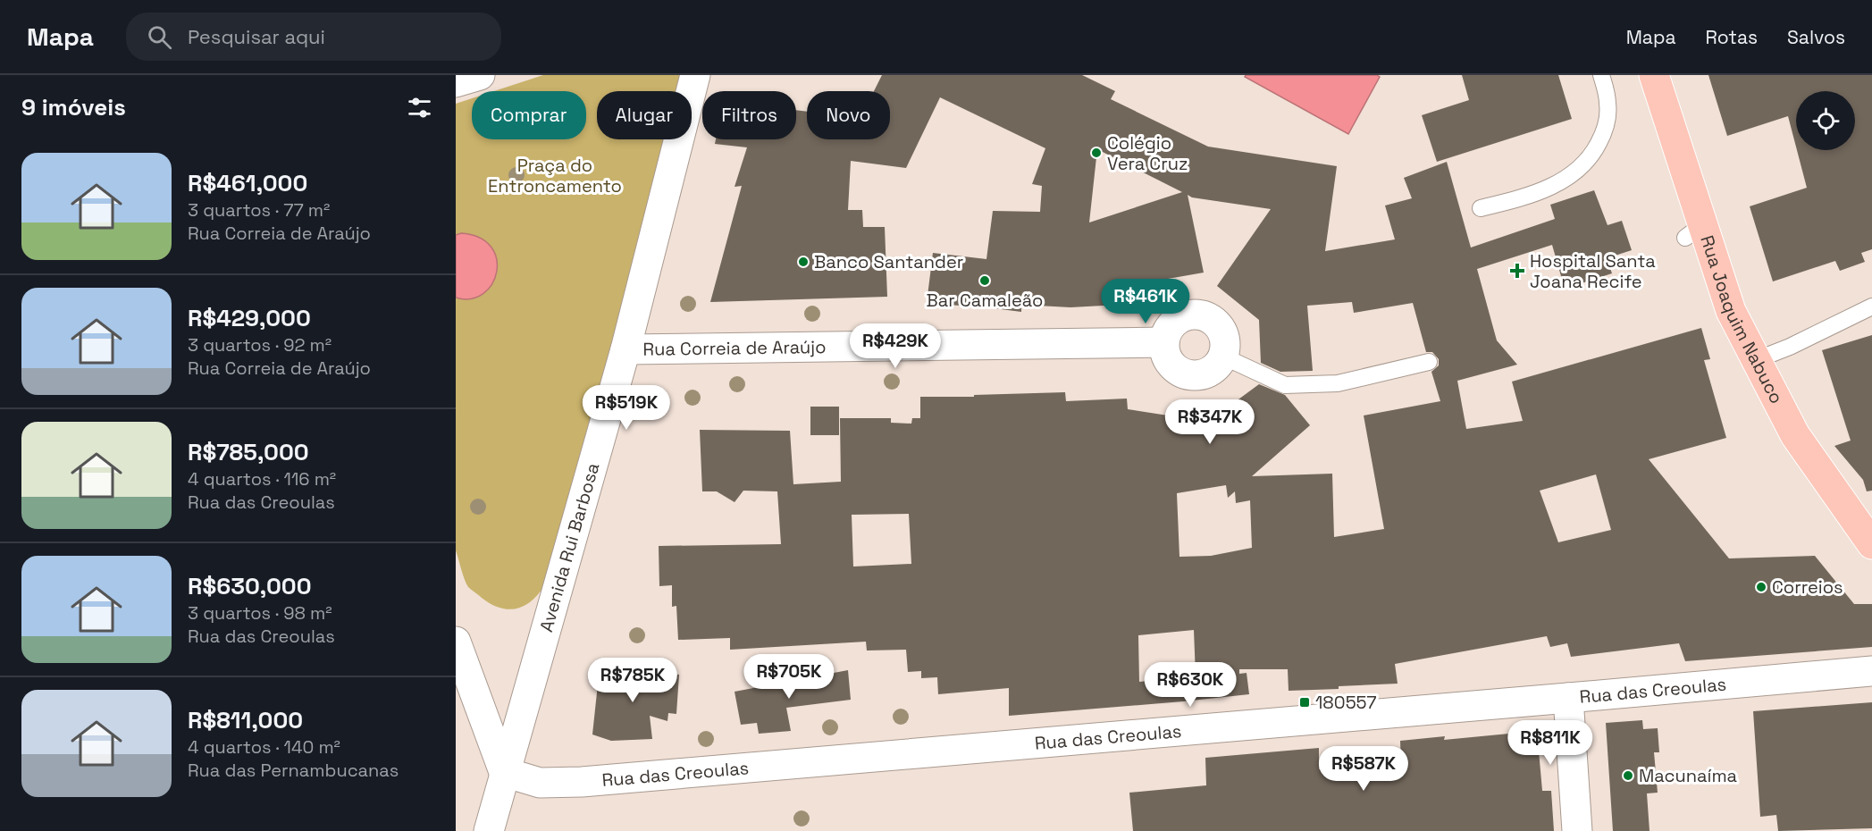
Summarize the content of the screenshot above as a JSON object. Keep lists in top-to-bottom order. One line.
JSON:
{"streets":{"main road":["Rua Joaquim Nabuco","Rua Correia de Araújo","Avenida Rui Barbosa","Rua das Creoulas"]},"crossings":[["Rua Correia de Araújo","Avenida Rui Barbosa"],["Avenida Rui Barbosa","Rua das Creoulas"]],"parks":["Praça do Entroncamento"],"places":{"other":["Colégio Vera Cruz","Banco Santander","Bar Camaleão","Correios","Macunaíma"],"health":["Hospital Santa Joana Recife"],"transit":["180557"]},"page":{"header":"Mapa","search":"Pesquisar aqui","nav":["Mapa","Rotas","Salvos"],"heading":"9 imóveis","chip":["Comprar","Alugar","Filtros","Novo"],"list":[{"name":"R$461,000","note":"3 quartos · 77 m² · Rua Correia de Araújo"},{"name":"R$429,000","note":"3 quartos · 92 m² · Rua Correia de Araújo"},{"name":"R$785,000","note":"4 quartos · 116 m² · Rua das Creoulas"},{"name":"R$630,000","note":"3 quartos · 98 m² · Rua das Creoulas"},{"name":"R$811,000","note":"4 quartos · 140 m² · Rua das Pernambucanas"}],"price":["R$461K","R$429K","R$519K","R$347K","R$705K","R$785K","R$630K","R$811K","R$587K"]}}
